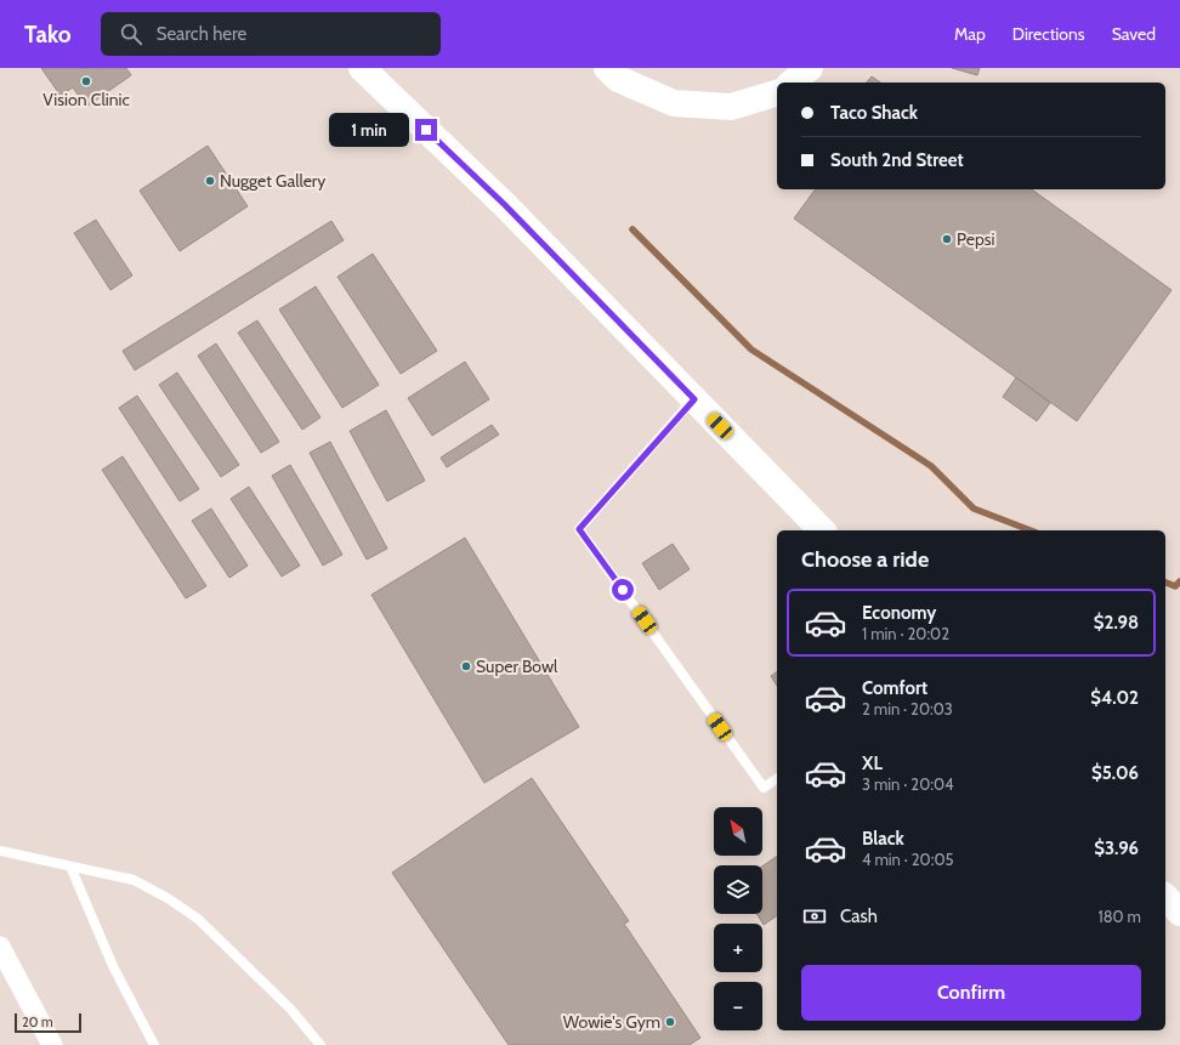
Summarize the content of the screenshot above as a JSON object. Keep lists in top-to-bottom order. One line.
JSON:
{"places":["Vision Clinic","Nugget Gallery","Pepsi","Super Bowl","Wowie's Gym"],"scale_bar":"20 m","north":"top left","page":{"header":"Tako","search":"Search here","nav":["Map","Directions","Saved"],"banner":["Taco Shack","South 2nd Street"],"bubble":"1 min","heading":"Choose a ride","list":[{"name":"Economy","note":"1 min · 20:02","value":"$2.98"},{"name":"Comfort","note":"2 min · 20:03","value":"$4.02"},{"name":"XL","note":"3 min · 20:04","value":"$5.06"},{"name":"Black","note":"4 min · 20:05","value":"$3.96"}],"map_buttons":["+","−"],"pay":["Cash","180 m"],"buttons":"Confirm","scale":"20 m"}}
